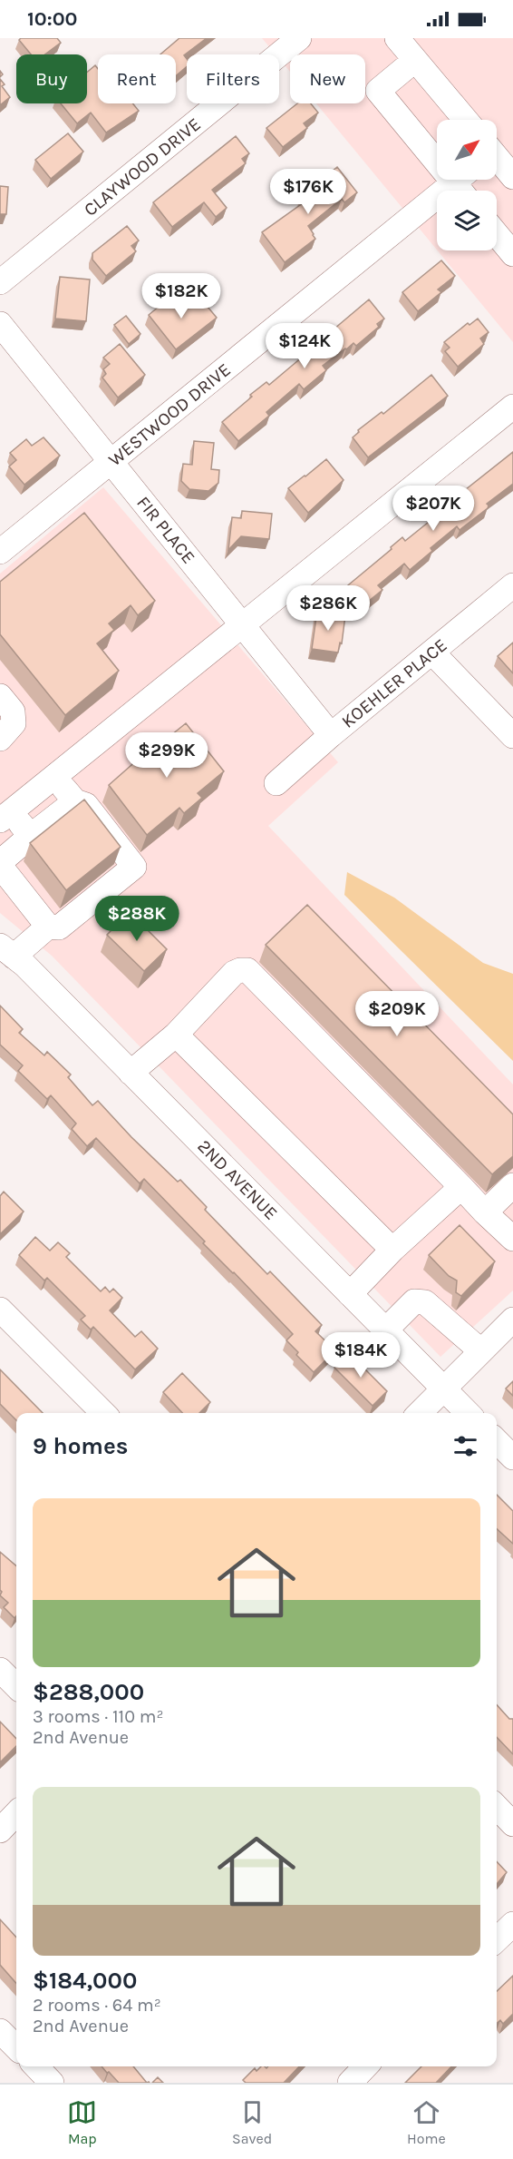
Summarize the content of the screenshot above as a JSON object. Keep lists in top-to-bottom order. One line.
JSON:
{"streets":{"street":["CLAYWOOD DRIVE","WESTWOOD DRIVE","FIR PLACE","KOEHLER PLACE","2ND AVENUE"]},"crossings":[["WESTWOOD DRIVE","FIR PLACE"],["FIR PLACE","KOEHLER PLACE"]],"north":"top right","page":{"status":"10:00","chip":["Buy","Rent","Filters","New"],"price":["$176K","$182K","$124K","$207K","$286K","$299K","$288K","$209K","$184K"],"heading":"9 homes","list":[{"name":"$288,000","note":"3 rooms · 110 m² · 2nd Avenue"},{"name":"$184,000","note":"2 rooms · 64 m² · 2nd Avenue"}],"tabs":["Map","Saved","Home"]}}
